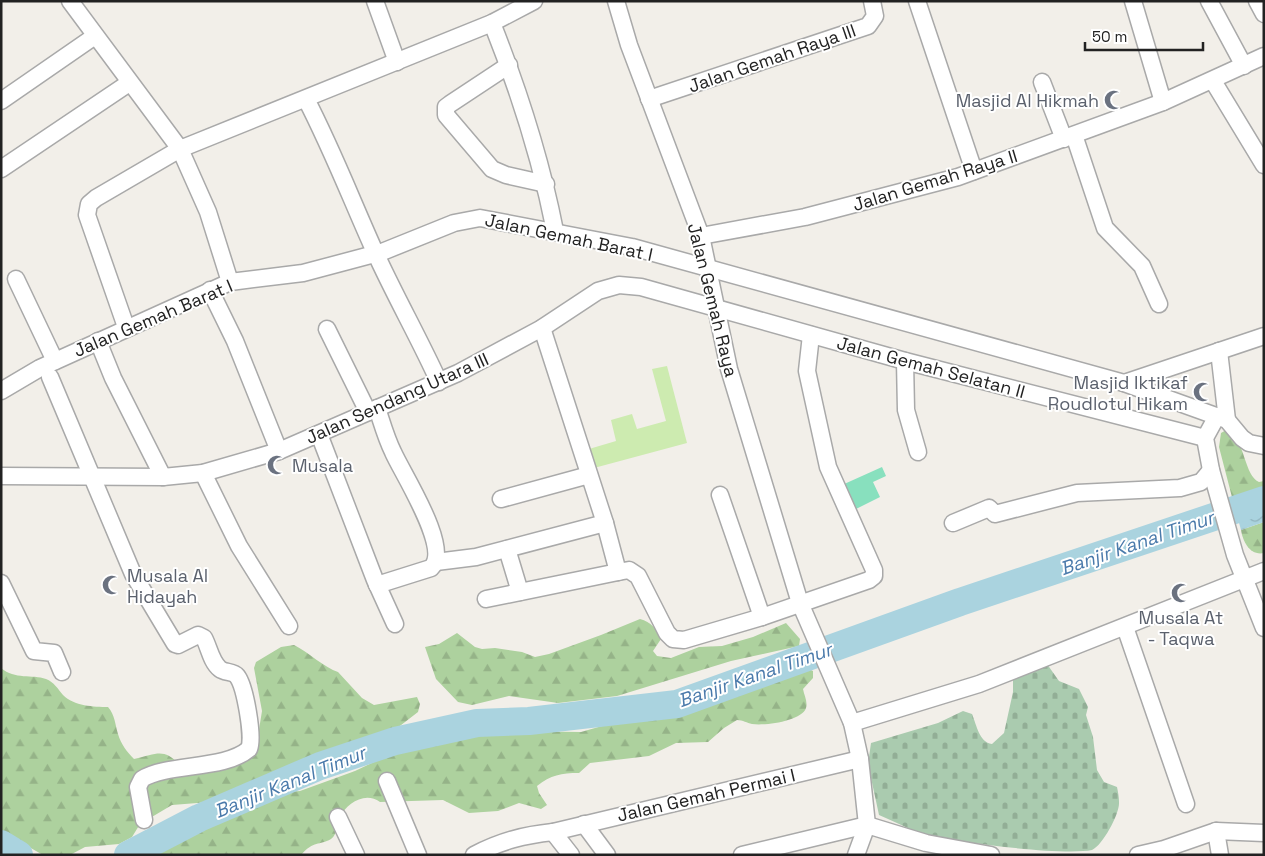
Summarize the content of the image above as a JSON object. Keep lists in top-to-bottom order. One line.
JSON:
{"streets":{"street":["Jalan Gemah Raya III","Jalan Gemah Raya II","Jalan Gemah Barat I","Jalan Gemah Raya","Jalan Gemah Selatan II","Jalan Sendang Utara III","Jalan Gemah Permai I"]},"crossings":[["Jalan Gemah Raya III","Jalan Gemah Raya"],["Jalan Gemah Raya II","Jalan Gemah Raya"],["Jalan Gemah Barat I","Jalan Gemah Raya"],["Jalan Gemah Raya","Jalan Gemah Selatan II"],["Jalan Gemah Raya","Jalan Sendang Utara III"],["Jalan Gemah Raya","Jalan Gemah Permai I"],["Jalan Gemah Selatan II","Jalan Sendang Utara III"]],"water":["Banjir Kanal Timur"],"places":{"mosque":["Masjid Al Hikmah","Masjid Iktikaf Roudlotul Hikam","Musala","Musala Al Hidayah","Musala At - Taqwa"]},"scale_bar":"50 m"}
